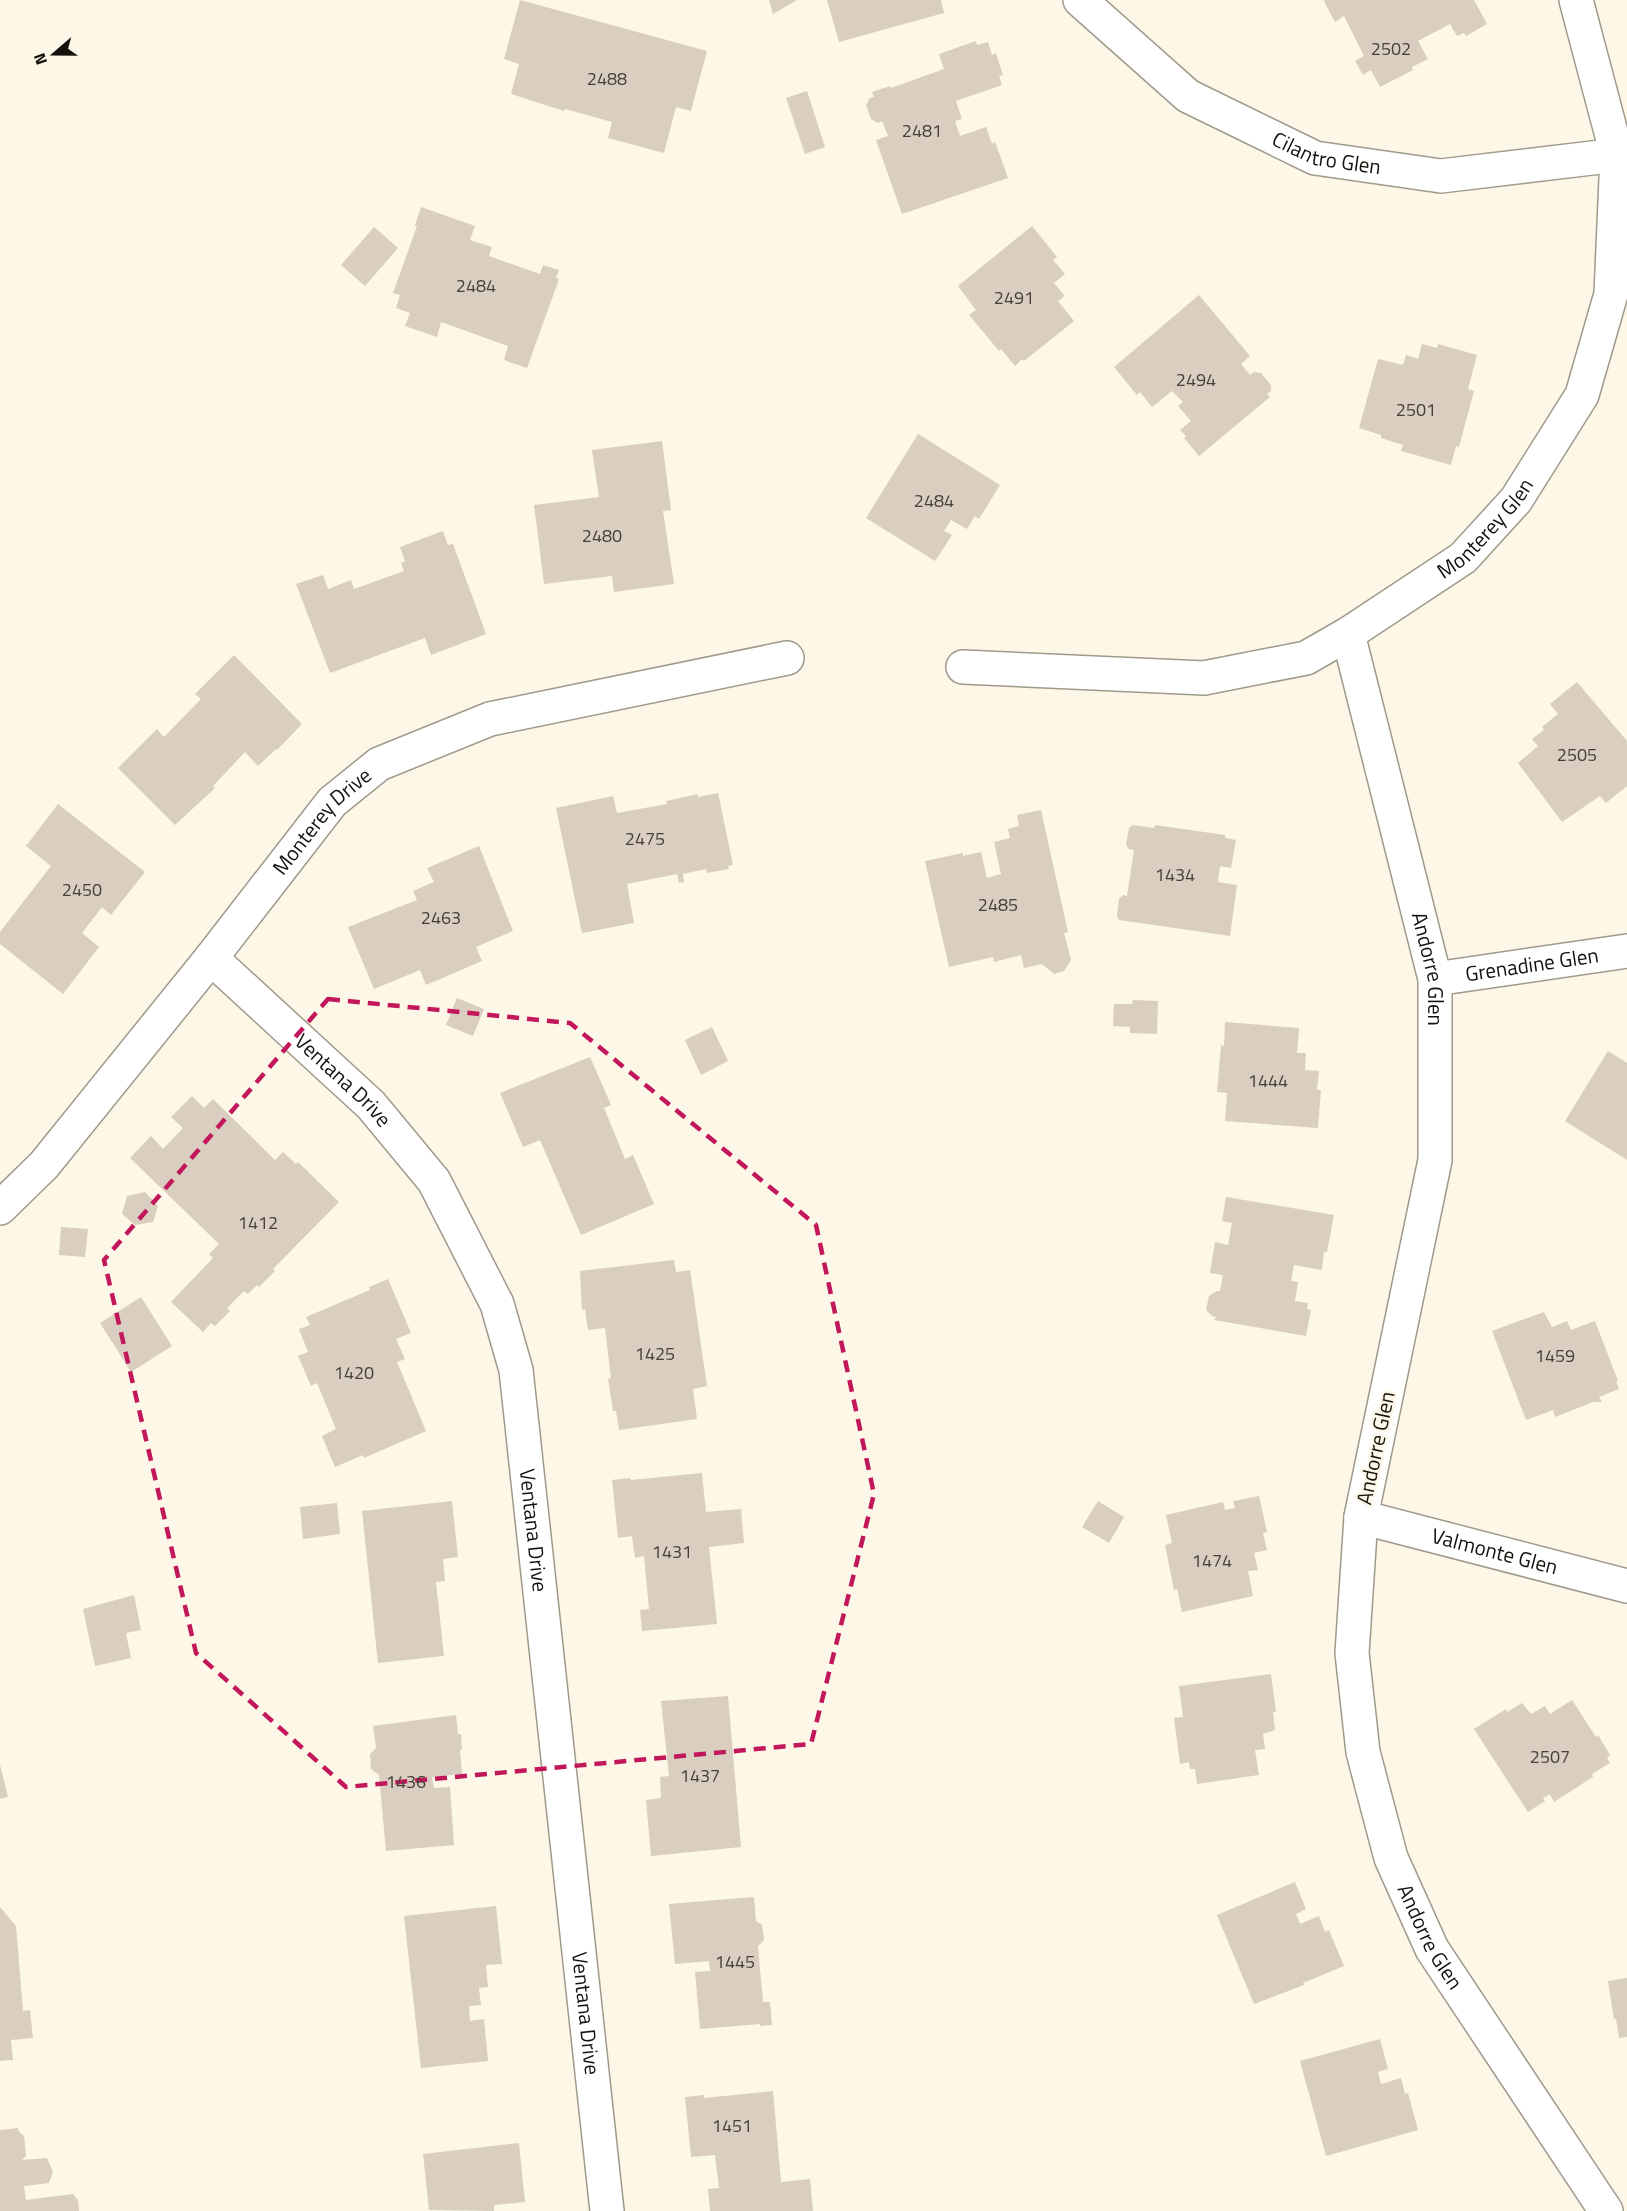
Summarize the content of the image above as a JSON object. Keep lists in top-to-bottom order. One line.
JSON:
{"streets":{"street":["Cilantro Glen","Monterey Glen","Monterey Drive","Grenadine Glen","Andorre Glen","Ventana Drive","Valmonte Glen"]},"crossings":[["Cilantro Glen","Monterey Glen"],["Monterey Glen","Andorre Glen"],["Monterey Drive","Ventana Drive"],["Grenadine Glen","Andorre Glen"],["Andorre Glen","Valmonte Glen"]],"house_numbers":["2502","2488","2481","2484","2491","2494","2501","2484","2480","2505","2475","1434","2450","2485","2463","1444","1412","1425","1459","1420","1431","1474","2507","1437","1436","1445","1451"],"north":"left"}
